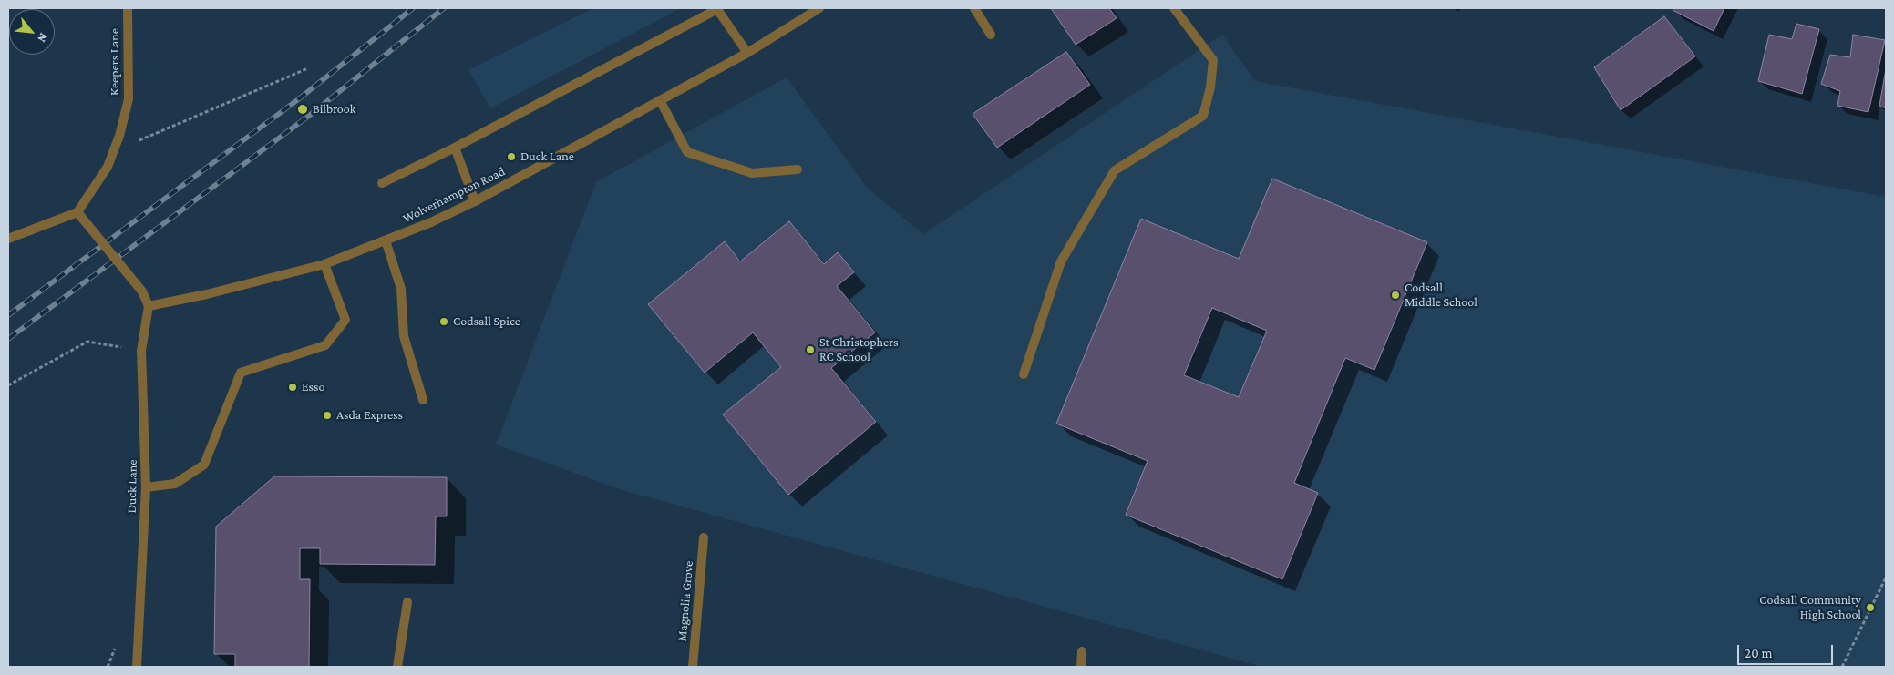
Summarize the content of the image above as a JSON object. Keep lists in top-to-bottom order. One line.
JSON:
{"streets":{"street":["Keepers Lane","Wolverhampton Road","Duck Lane","Magnolia Grove"]},"crossings":[["Wolverhampton Road","Duck Lane"]],"places":["Bilbrook","Duck Lane","Codsall Middle School","Codsall Spice","St Christophers RC School","Esso","Asda Express","Codsall Community High School"],"scale_bar":"20 m","north":"bottom right"}
